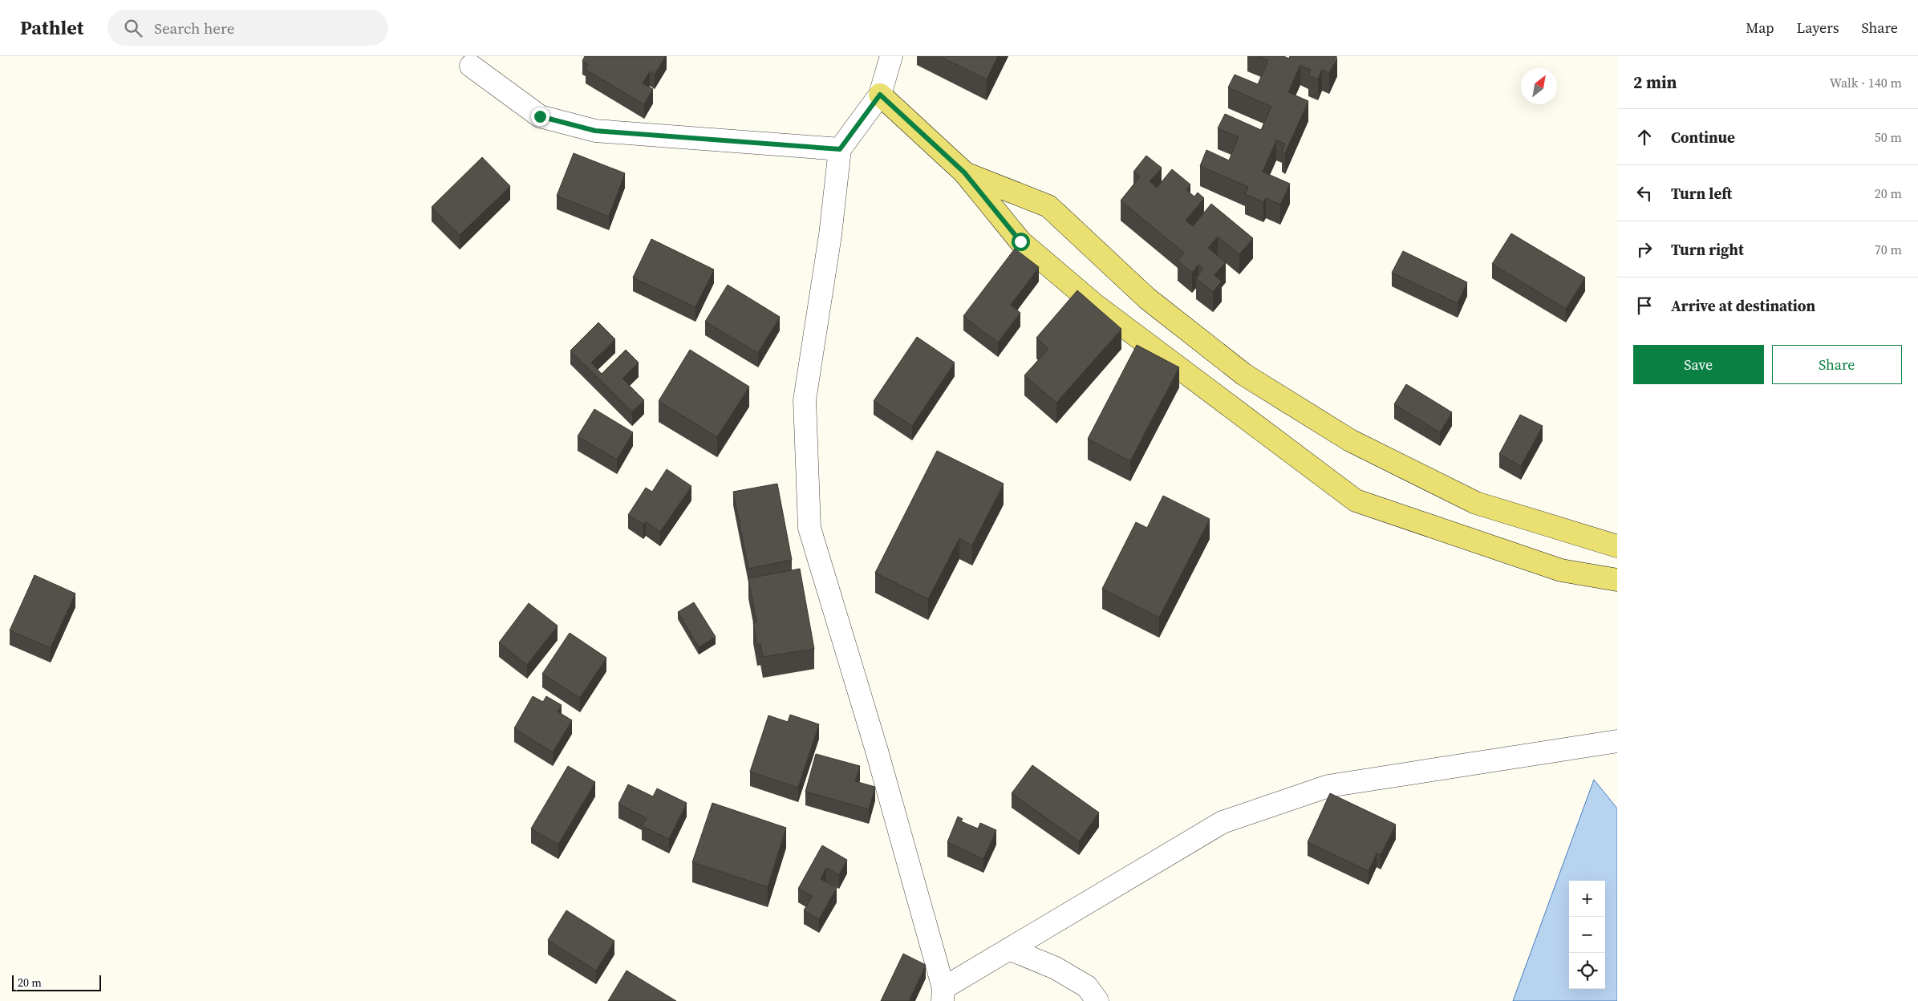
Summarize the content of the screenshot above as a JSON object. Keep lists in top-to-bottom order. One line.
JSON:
{"scale_bar":"20 m","north":"top right","page":{"header":"Pathlet","search":"Search here","nav":["Map","Layers","Share"],"heading":["2 min","Walk · 140 m"],"list":[["Continue","50 m"],["Turn left","20 m"],["Turn right","70 m"],"Arrive at destination"],"buttons":["Save","Share"],"map_buttons":["+","−"],"scale":"20 m"}}
